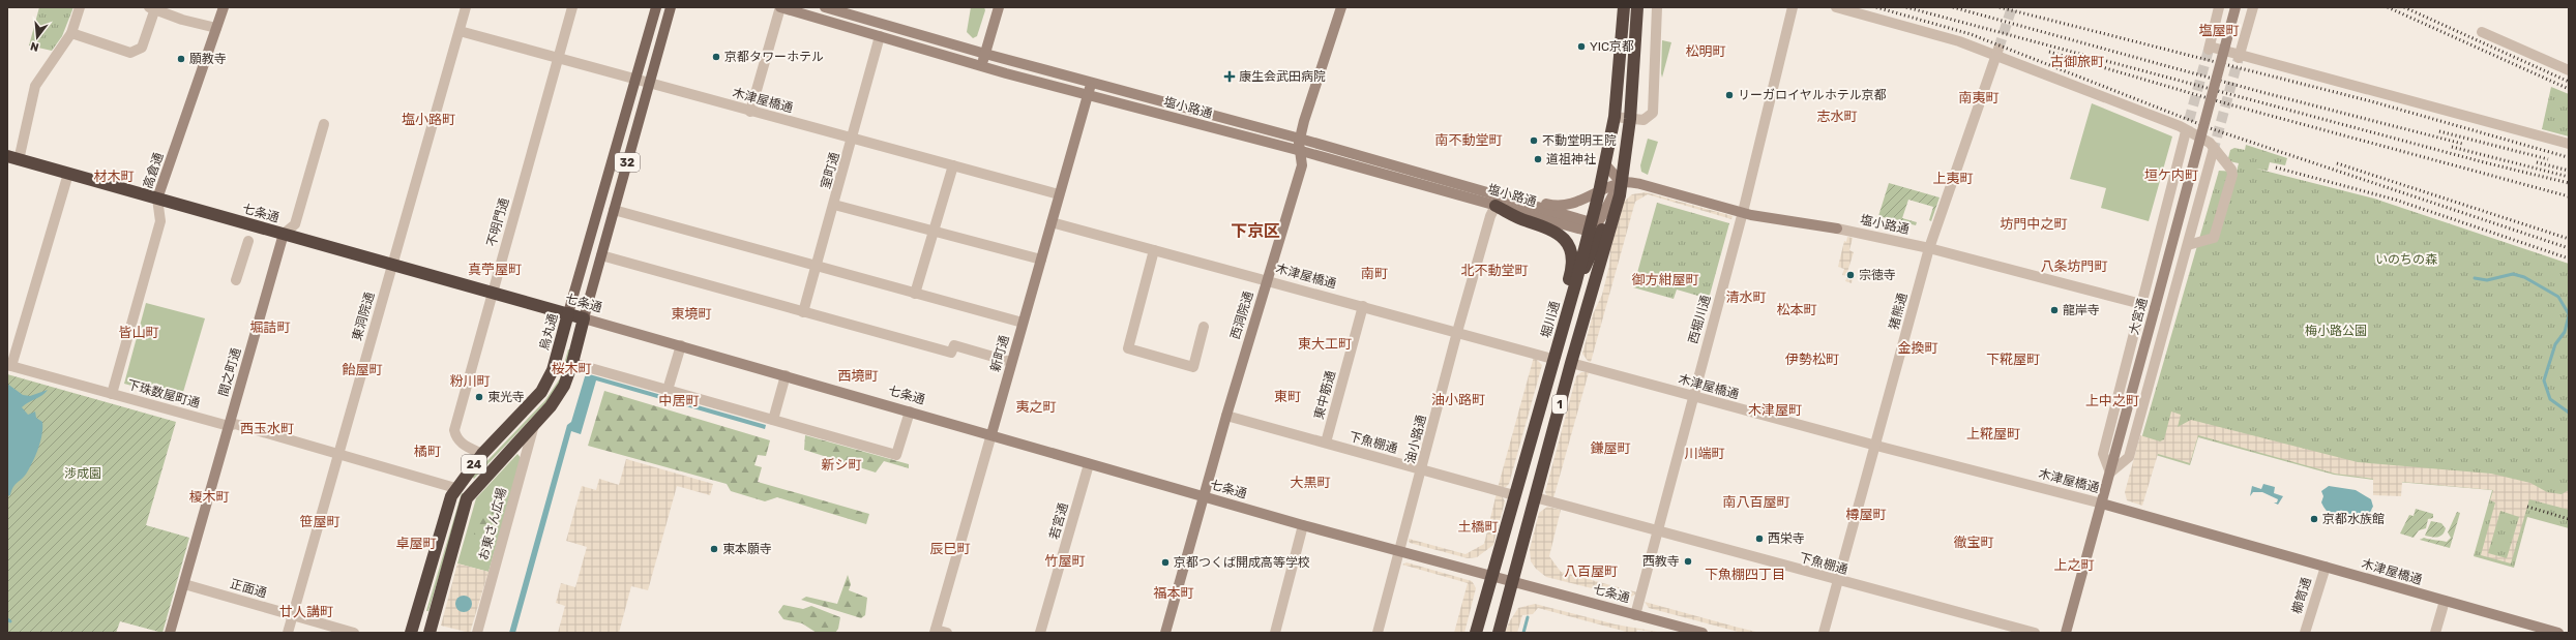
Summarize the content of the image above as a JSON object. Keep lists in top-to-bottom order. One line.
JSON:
{"streets":{"highway":["七条通","堀川通","烏丸通","1","24"],"main road":["32"],"street":["木津屋橋通","塩小路通","高倉通","室町通","不明門通","猪熊通","西洞院通","東洞院通","大宮通","西堀川通","新町通","間之町通","下珠数屋町通","東中筋通","油小路通","下魚棚通","若宮通","お東さん広場","正面通","櫛笥通"]},"crossings":[["木津屋橋通","32"],["木津屋橋通","室町通"],["木津屋橋通","不明門通"],["木津屋橋通","猪熊通"],["木津屋橋通","西洞院通"],["木津屋橋通","東洞院通"],["木津屋橋通","大宮通"],["木津屋橋通","堀川通"],["木津屋橋通","西堀川通"],["木津屋橋通","烏丸通"],["木津屋橋通","新町通"],["木津屋橋通","東中筋通"],["木津屋橋通","1"],["木津屋橋通","油小路通"],["木津屋橋通","櫛笥通"],["塩小路通","室町通"],["塩小路通","猪熊通"],["塩小路通","西洞院通"],["塩小路通","堀川通"],["塩小路通","西堀川通"],["塩小路通","新町通"],["塩小路通","1"],["塩小路通","油小路通"],["32","七条通"],["32","24"],["高倉通","七条通"],["高倉通","下珠数屋町通"],["七条通","不明門通"],["七条通","西洞院通"],["七条通","東洞院通"],["七条通","堀川通"],["七条通","西堀川通"],["七条通","烏丸通"],["七条通","新町通"],["七条通","間之町通"],["七条通","油小路通"],["七条通","24"],["七条通","若宮通"],["不明門通","烏丸通"],["猪熊通","下魚棚通"],["西洞院通","下魚棚通"],["東洞院通","下珠数屋町通"],["東洞院通","正面通"],["堀川通","1"],["堀川通","下魚棚通"],["西堀川通","下魚棚通"],["烏丸通","下珠数屋町通"],["間之町通","下珠数屋町通"],["間之町通","正面通"],["東中筋通","下魚棚通"],["1","油小路通"],["油小路通","下魚棚通"],["24","お東さん広場"]],"districts":["塩屋町","松明町","古御旅町","南夷町","志水町","塩小路町","南不動堂町","垣ケ内町","材木町","上夷町","坊門中之町","下京区","八条坊門町","真苧屋町","北不動堂町","南町","御方紺屋町","清水町","松本町","東境町","堀詰町","皆山町","東大工町","金換町","伊勢松町","下糀屋町","桜木町","飴屋町","西境町","粉川町","東町","油小路町","中居町","上中之町","夷之町","木津屋町","西玉水町","上糀屋町","鎌屋町","橘町","川端町","新シ町","大黒町","榎木町","南八百屋町","樽屋町","笹屋町","土橋町","徹宝町","卓屋町","辰巳町","竹屋町","上之町","八百屋町","下魚棚四丁目","福本町","廿人講町"],"parks":["いのちの森","梅小路公園","渉成園"],"places":{"other":["YIC京都","京都タワーホテル","願教寺","リーガロイヤルホテル京都","不動堂明王院","道祖神社","宗徳寺","龍岸寺","東光寺","京都水族館","西栄寺","東本願寺","西教寺","京都つくば開成高等学校"],"health":["康生会武田病院"]},"north":"bottom"}
